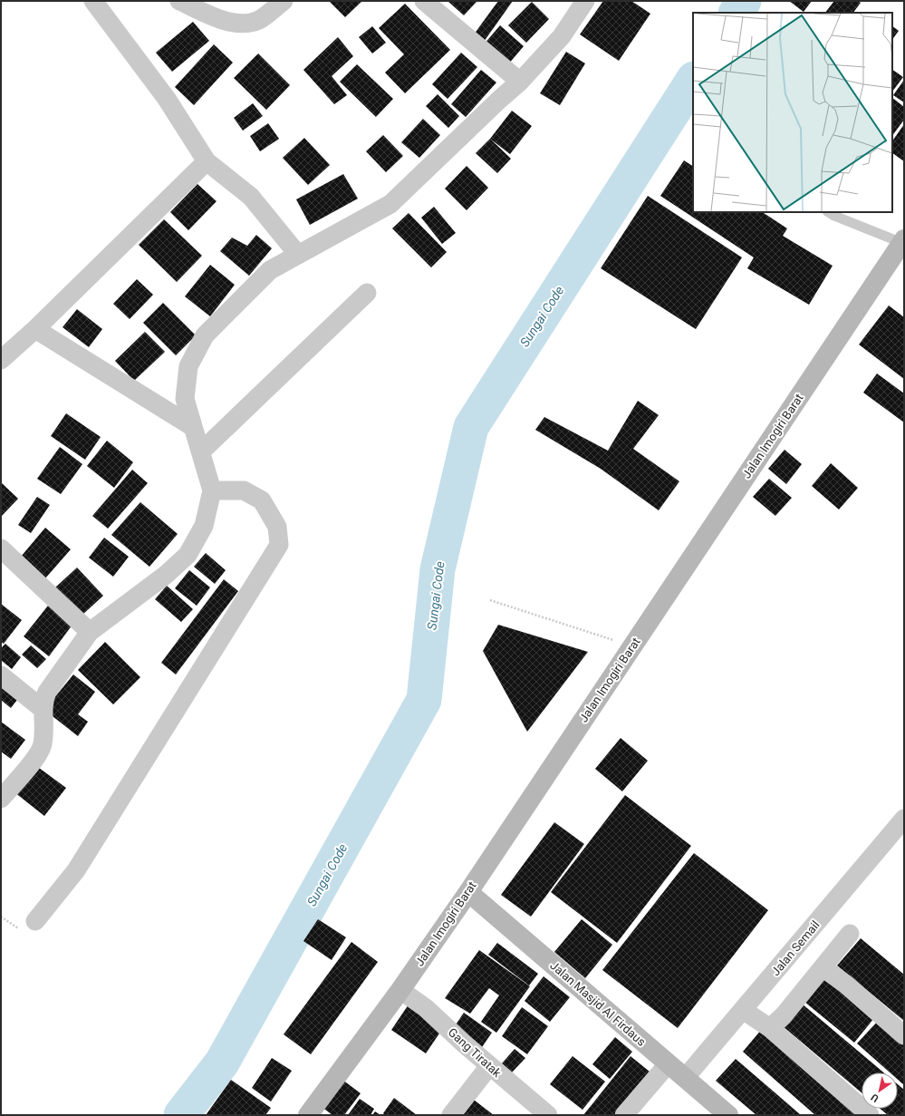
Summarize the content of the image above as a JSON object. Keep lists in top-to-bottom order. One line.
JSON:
{"streets":{"main road":["Jalan Imogiri Barat","Jalan Masjid Al Firdaus"],"street":["Jalan Semail","Gang Tiratak"]},"crossings":[["Jalan Imogiri Barat","Jalan Masjid Al Firdaus"],["Jalan Imogiri Barat","Gang Tiratak"],["Jalan Semail","Jalan Masjid Al Firdaus"]],"water":["Sungai Code"],"north":"bottom left"}
